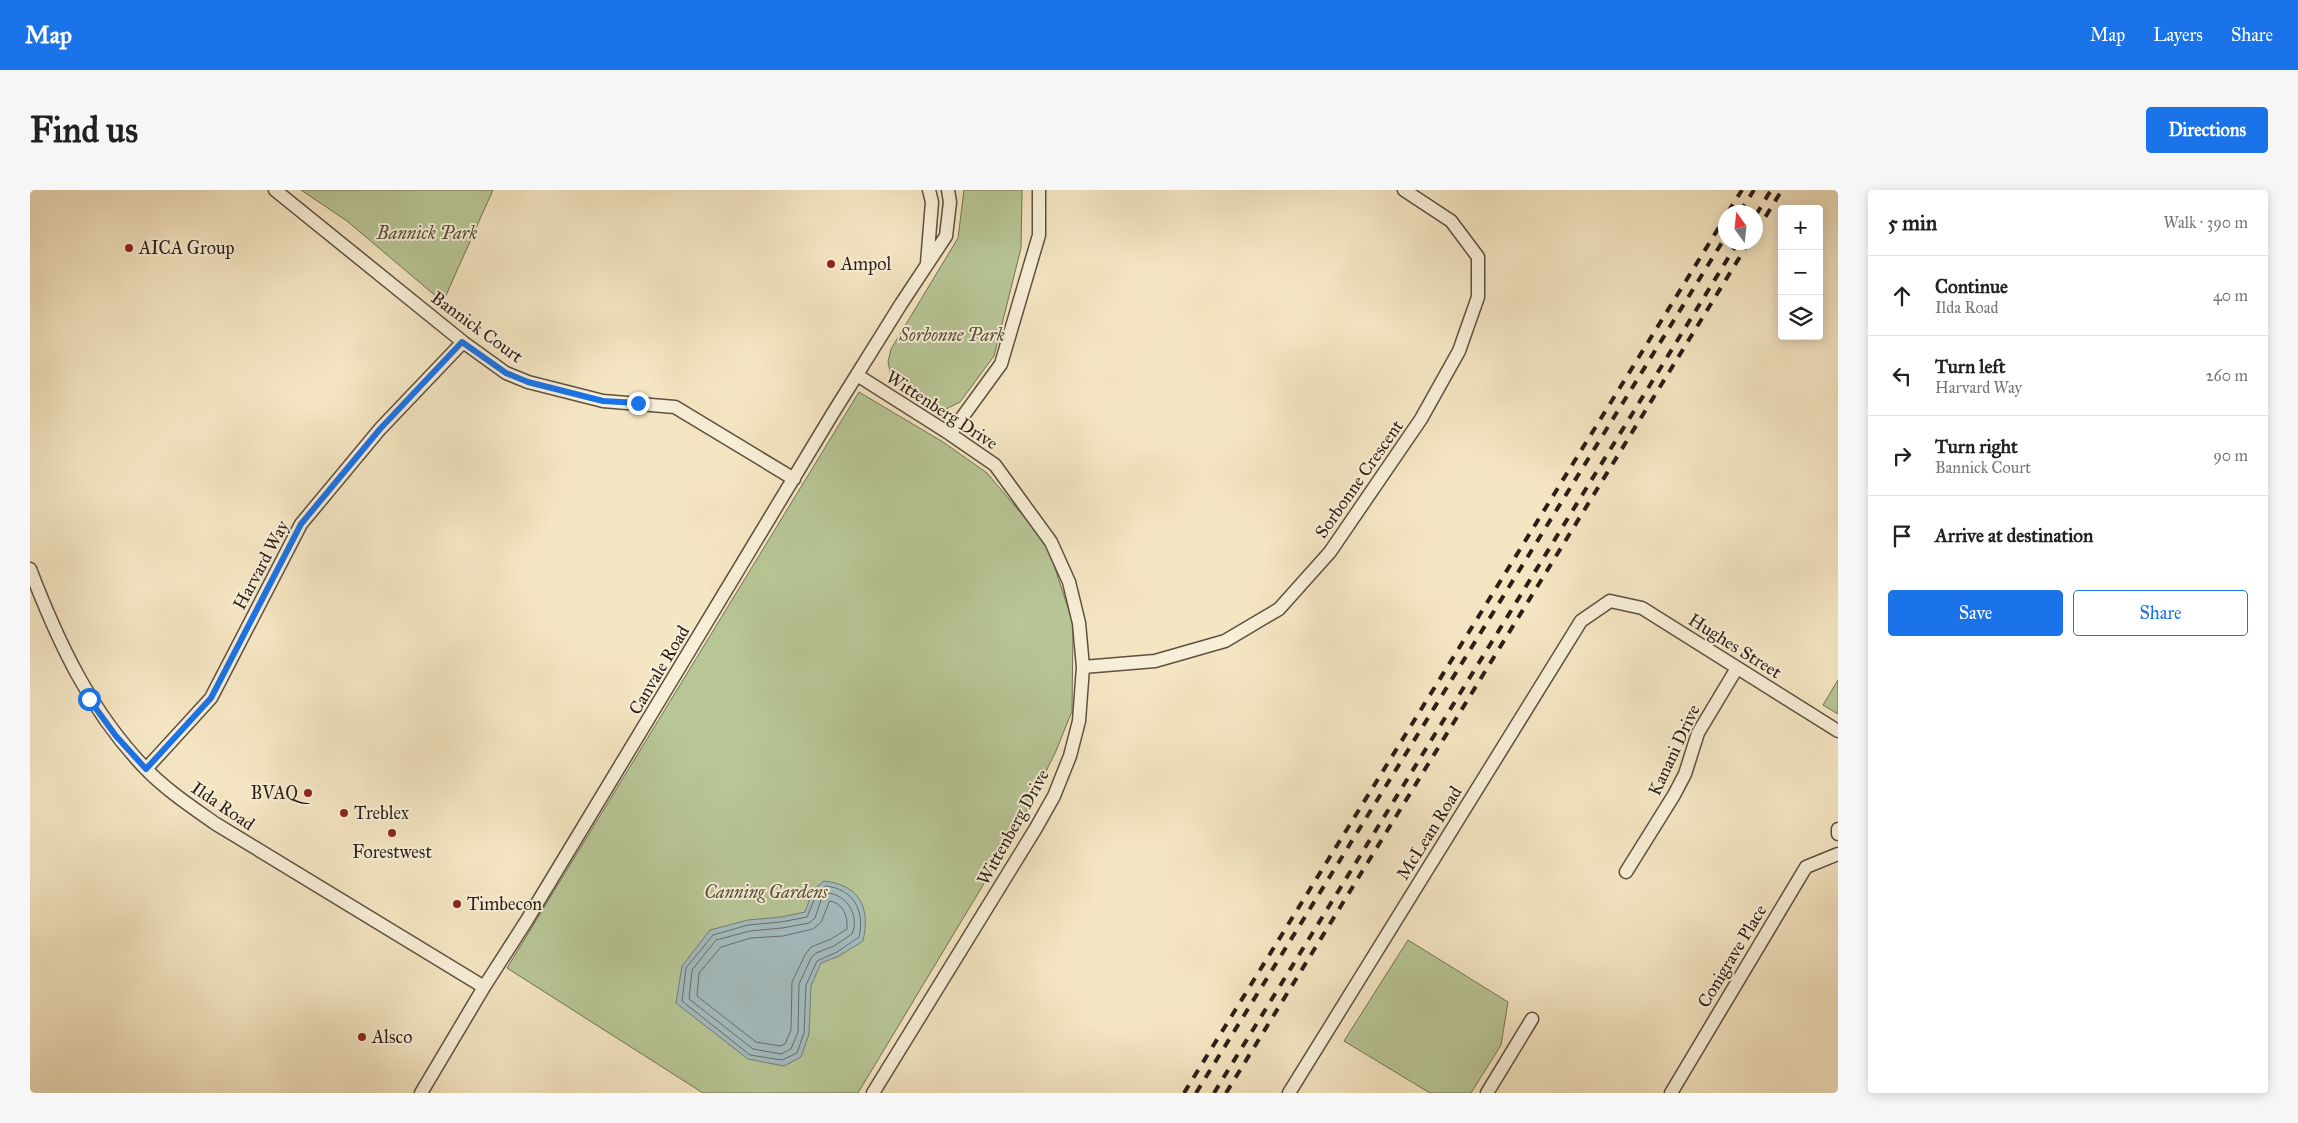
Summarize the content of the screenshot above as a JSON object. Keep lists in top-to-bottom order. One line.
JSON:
{"streets":{"street":["Bannick Court","Wittenberg Drive","Sorbonne Crescent","Harvard Way","Hughes Street","Canvale Road","Kanani Drive","Ilda Road","McLean Road","Conigrave Place"]},"crossings":[["Bannick Court","Harvard Way"],["Bannick Court","Canvale Road"],["Wittenberg Drive","Sorbonne Crescent"],["Wittenberg Drive","Canvale Road"],["Harvard Way","Ilda Road"],["Hughes Street","Kanani Drive"],["Hughes Street","McLean Road"],["Canvale Road","Ilda Road"]],"parks":["Bannick Park","Sorbonne Park","Canning Gardens"],"places":["AICA Group","Ampol","BVAQ","Treblex","Forestwest","Timbecon","Alsco"],"north":"top","page":{"header":"Map","nav":["Map","Layers","Share"],"buttons":["Directions",["Save","Share"]],"title":"Find us","heading":["5 min","Walk · 390 m"],"map_buttons":["+","−"],"list":[["Continue","Ilda Road","40 m"],["Turn left","Harvard Way","260 m"],["Turn right","Bannick Court","90 m"],"Arrive at destination"]}}
